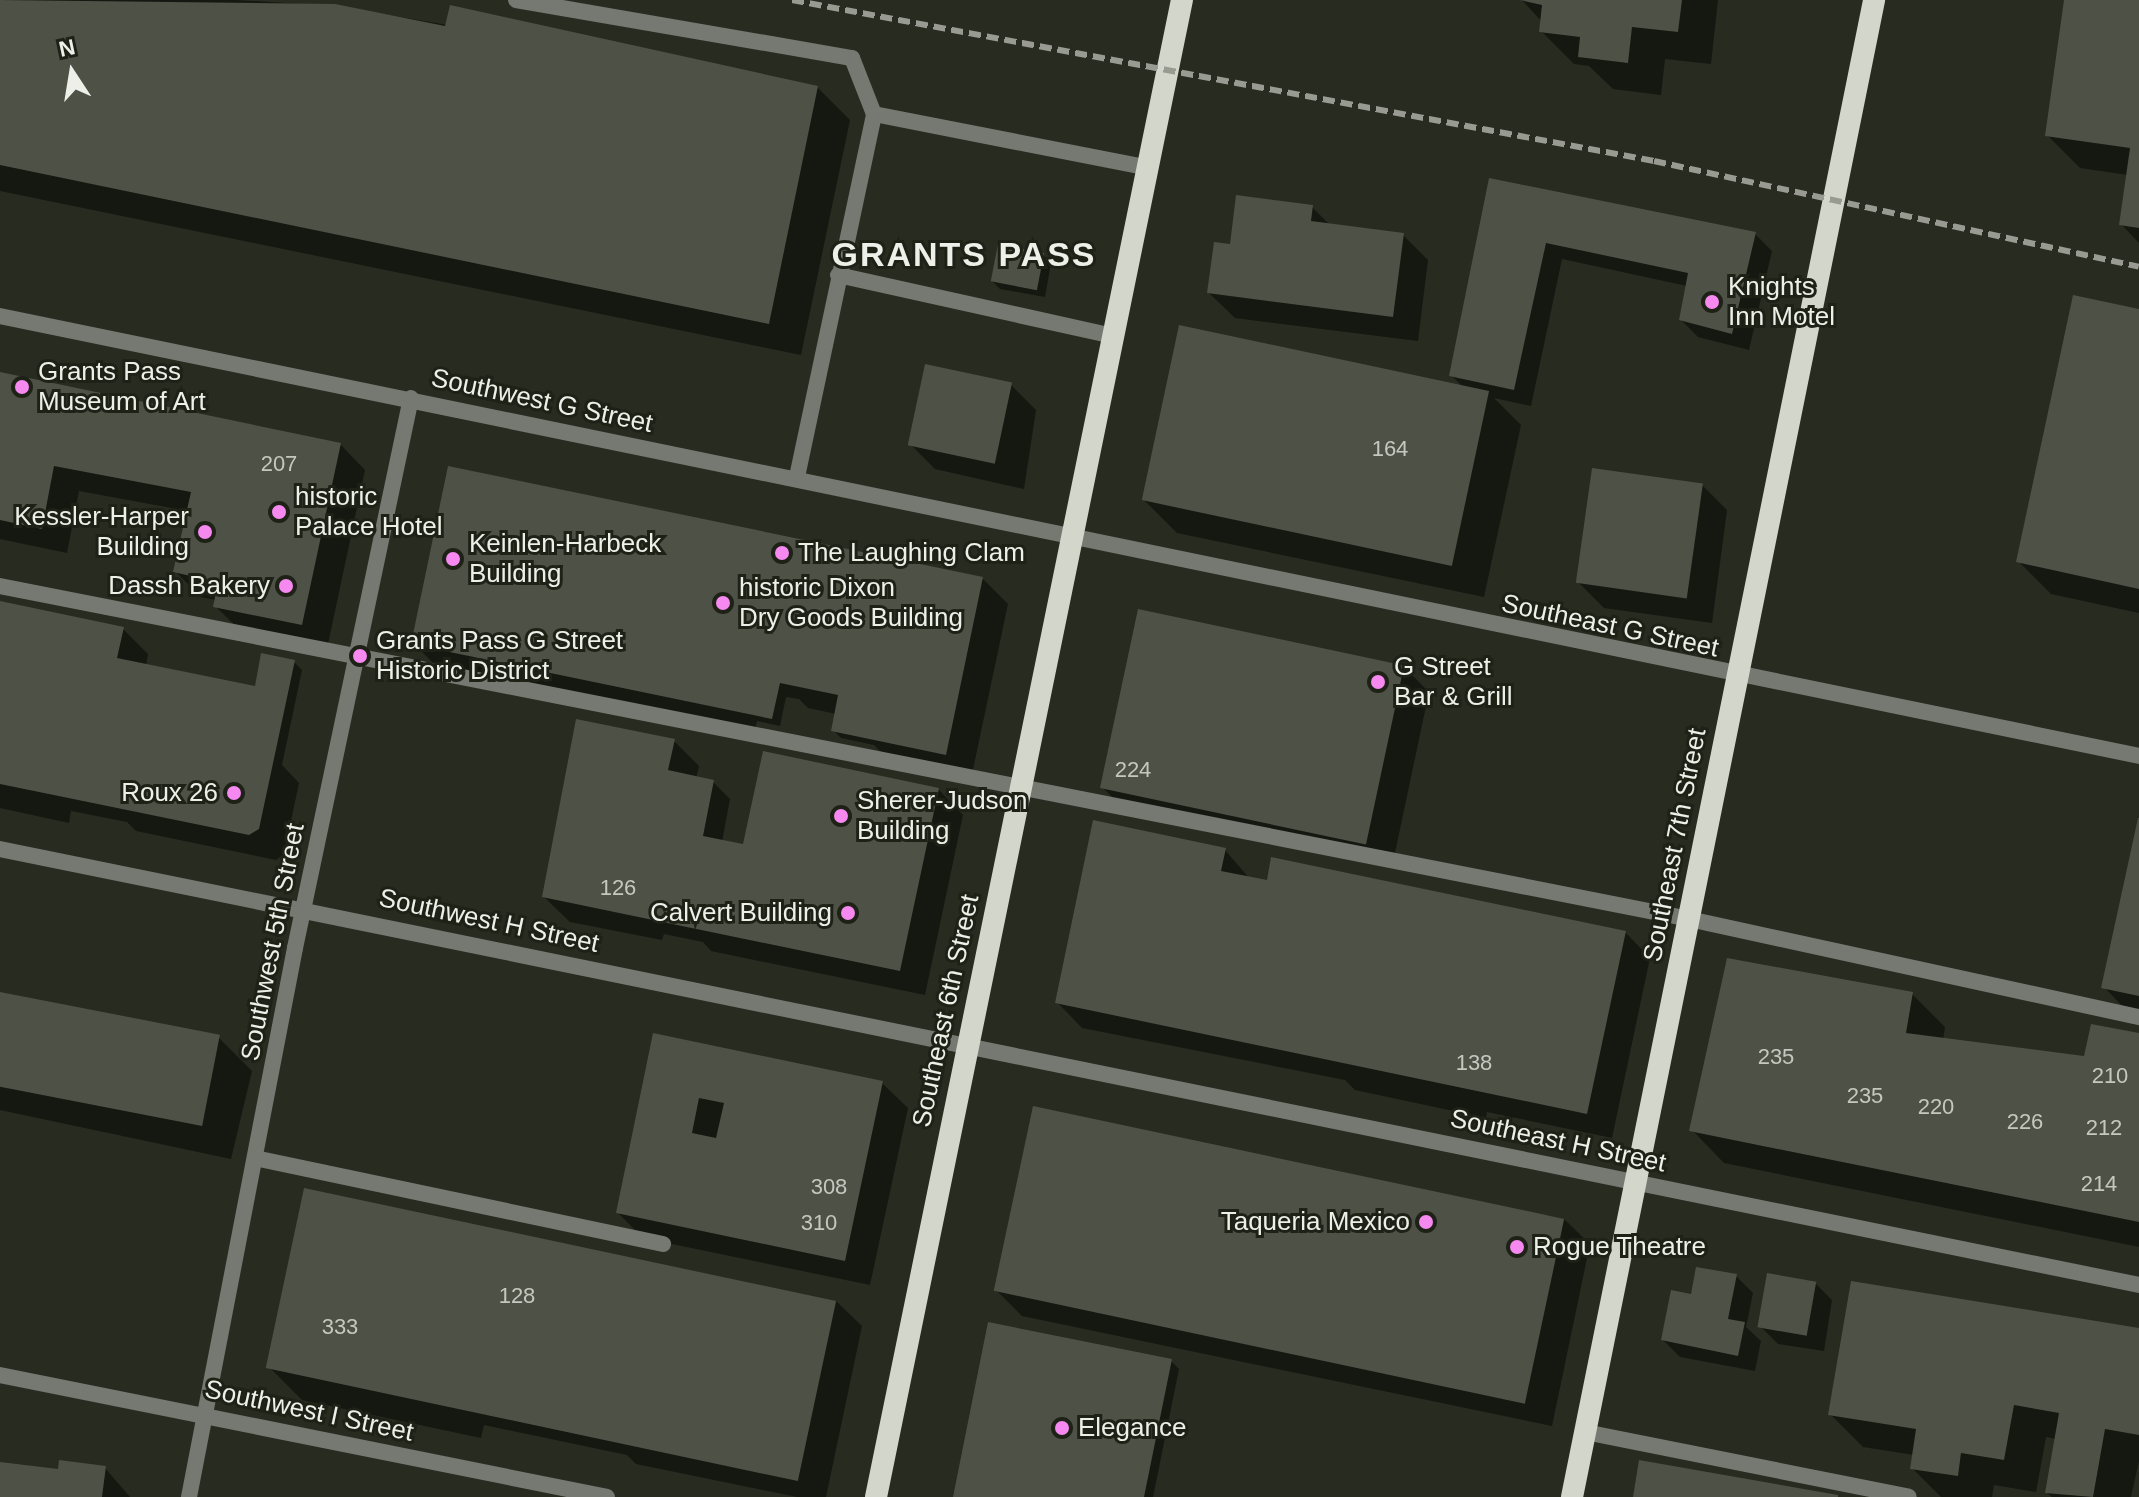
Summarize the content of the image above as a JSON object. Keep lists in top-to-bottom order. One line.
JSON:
{"streets":{"highway":["Southeast 7th Street","Southeast 6th Street"],"street":["Southwest G Street","Southeast G Street","Southwest H Street","Southwest 5th Street","Southeast H Street","Southwest I Street"]},"crossings":[["Southwest G Street","Southeast G Street"],["Southwest G Street","Southwest 5th Street"],["Southwest G Street","Southeast 6th Street"],["Southeast G Street","Southeast 7th Street"],["Southeast G Street","Southeast 6th Street"],["Southeast 7th Street","Southeast H Street"],["Southwest H Street","Southwest 5th Street"],["Southwest H Street","Southeast 6th Street"],["Southwest H Street","Southeast H Street"],["Southwest 5th Street","Southwest I Street"],["Southeast 6th Street","Southeast H Street"]],"districts":["GRANTS PASS"],"places":["Knights Inn Motel","Grants Pass Museum of Art","historic Palace Hotel","Kessler-Harper Building","The Laughing Clam","Keinlen-Harbeck Building","Dassh Bakery","historic Dixon Dry Goods Building","Grants Pass G Street Historic District","G Street Bar & Grill","Roux 26","Sherer-Judson Building","Calvert Building","Taqueria Mexico","Rogue Theatre","Elegance"],"house_numbers":["164","207","224","126","235","138","210","235","220","226","212","214","308","310","128","333"],"north":"top"}
